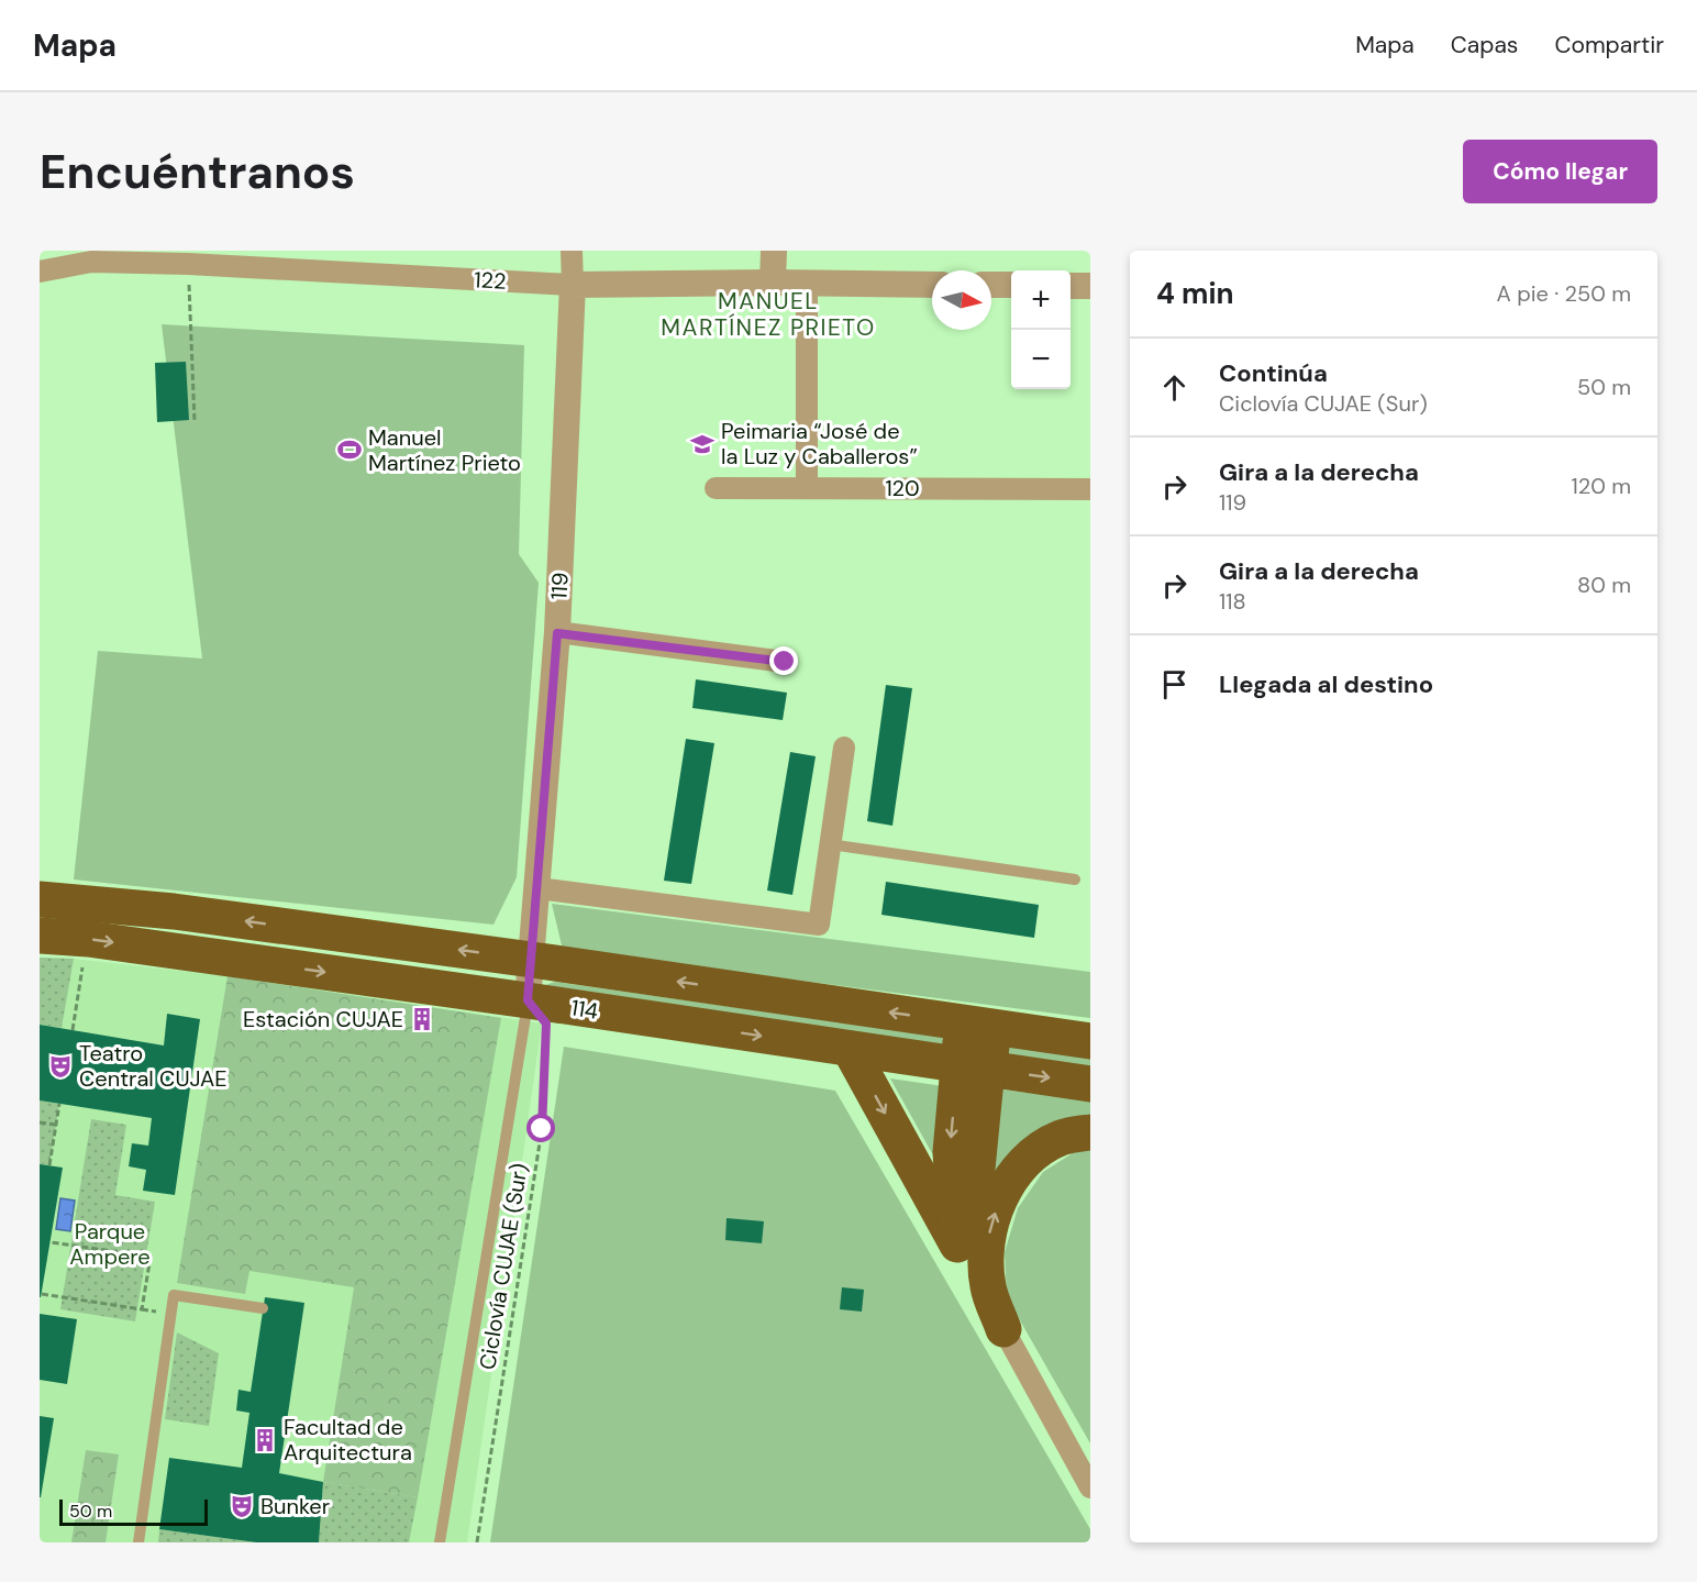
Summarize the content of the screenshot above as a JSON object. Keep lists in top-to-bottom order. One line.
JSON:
{"streets":{"highway":["114"],"street":["122","120","119"],"path":["Ciclovía CUJAE (Sur)"]},"crossings":[["122","119"],["119","114"],["119","Ciclovía CUJAE (Sur)"],["114","Ciclovía CUJAE (Sur)"]],"districts":["MANUEL MARTÍNEZ PRIETO"],"parks":["Parque Ampere"],"places":{"school or university":["Peimaria “José de la Luz y Caballeros”"],"sports":["Manuel Martínez Prieto"],"building":["Estación CUJAE","Facultad de Arquitectura"],"theatre":["Teatro Central CUJAE","Bunker"]},"scale_bar":"50 m","north":"right","page":{"header":"Mapa","nav":["Mapa","Capas","Compartir"],"buttons":"Cómo llegar","title":"Encuéntranos","heading":["4 min","A pie · 250 m"],"map_buttons":["+","−"],"list":[["Continúa","Ciclovía CUJAE (Sur)","50 m"],["Gira a la derecha","119","120 m"],["Gira a la derecha","118","80 m"],"Llegada al destino"],"scale":"50 m"}}
